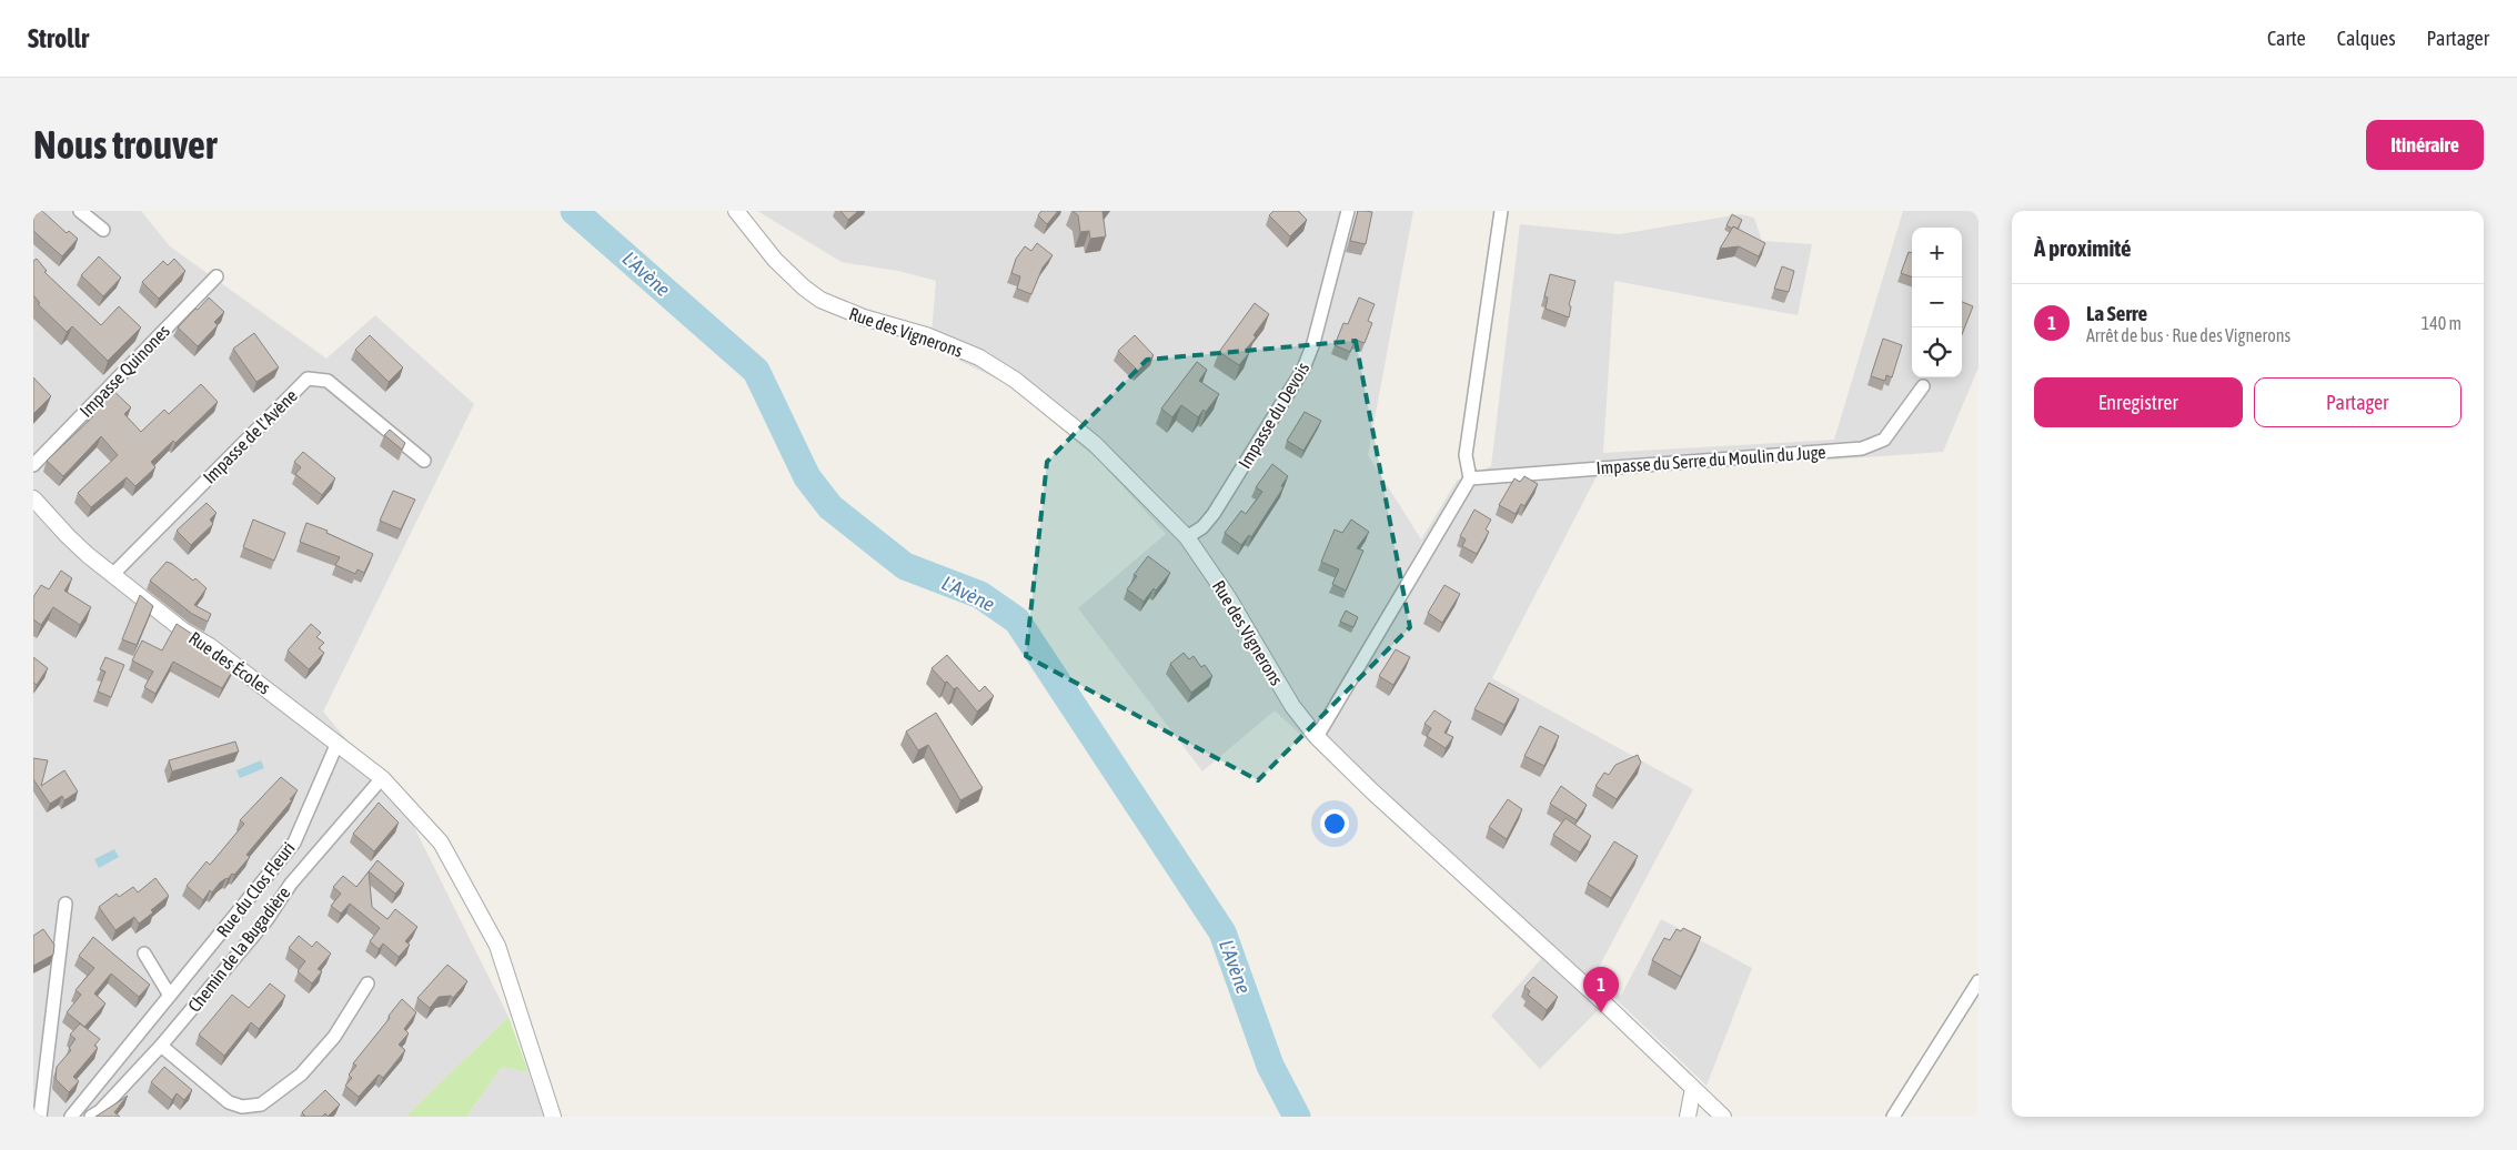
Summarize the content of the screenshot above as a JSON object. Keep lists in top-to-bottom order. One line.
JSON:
{"streets":{"street":["Rue des Vignerons","Impasse Quinones","Impasse du Devois","Impasse de l'Avène","Impasse du Serre du Moulin du Juge","Rue des Écoles","Rue du Clos Fleuri","Chemin de la Bugadière"]},"crossings":[["Rue des Vignerons","Impasse du Devois"],["Impasse de l'Avène","Rue des Écoles"],["Rue des Écoles","Rue du Clos Fleuri"],["Rue des Écoles","Chemin de la Bugadière"]],"water":["L'Avène"],"page":{"header":"Strollr","nav":["Carte","Calques","Partager"],"buttons":["Itinéraire",["Enregistrer","Partager"]],"title":"Nous trouver","heading":"À proximité","map_buttons":["+","−"],"list":[{"mark":"1","name":"La Serre","note":"Arrêt de bus · Rue des Vignerons","value":"140 m"}],"pins":"1"}}
